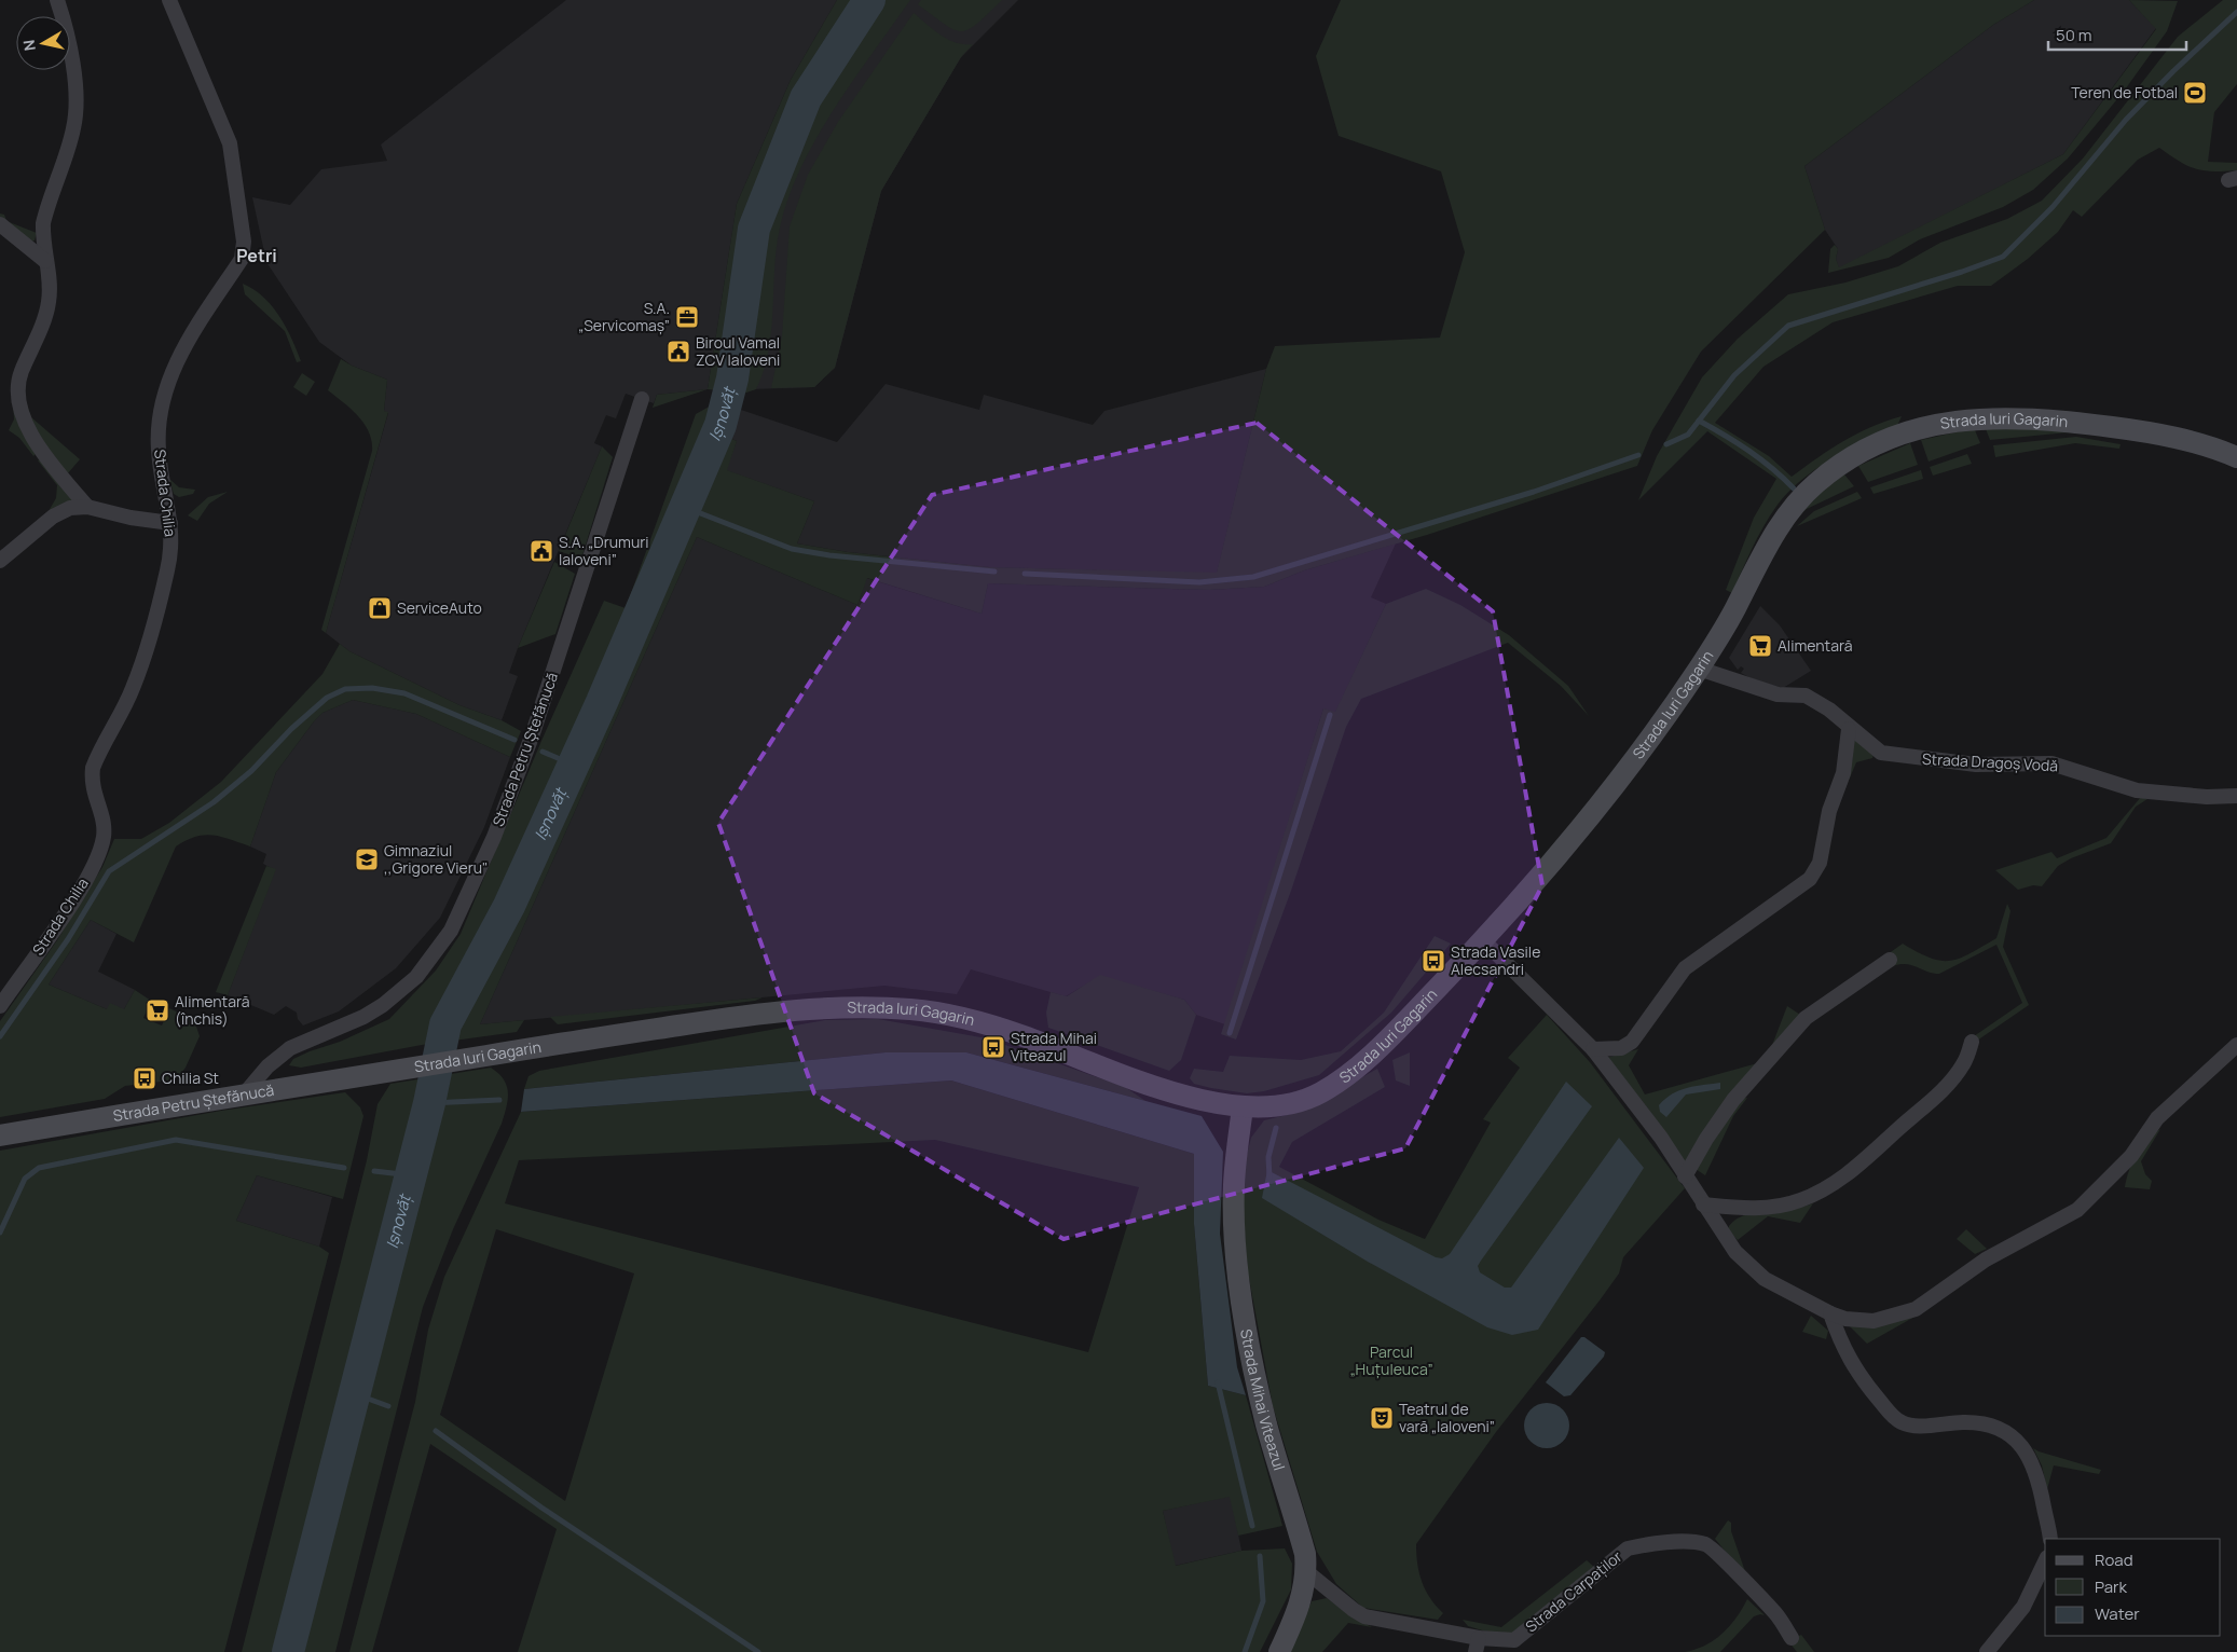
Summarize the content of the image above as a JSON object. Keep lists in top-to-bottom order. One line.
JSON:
{"streets":{"main road":["Strada Iuri Gagarin","Strada Petru Ștefănucă","Strada Mihai Viteazul"],"street":["Strada Chilia","Strada Petru Ştefănucă","Strada Dragoș Vodă","Strada Carpaților"]},"crossings":[["Strada Iuri Gagarin","Strada Dragoș Vodă"],["Strada Iuri Gagarin","Strada Petru Ștefănucă"],["Strada Iuri Gagarin","Strada Mihai Viteazul"],["Strada Petru Ştefănucă","Strada Petru Ștefănucă"],["Strada Mihai Viteazul","Strada Carpaților"]],"districts":["Petri"],"water":["Ișnovăț"],"parks":["Parcul „Huțuleuca”"],"places":{"sports":["Teren de Fotbal"],"office":["S.A. „Servicomaș”"],"public building":["Biroul Vamal ZCV Ialoveni","S.A. „Drumuri Ialoveni”"],"shop":["ServiceAuto"],"supermarket":["Alimentară","Alimentară (închis)"],"school or university":["Gimnaziul ,,Grigore Vieru\""],"bus stop":["Strada Vasile Alecsandri","Strada Mihai Viteazul","Chilia St"],"theatre":["Teatrul de vară „Ialoveni”"]},"legend":["Road","Park","Water"],"scale_bar":"50 m","north":"left"}
